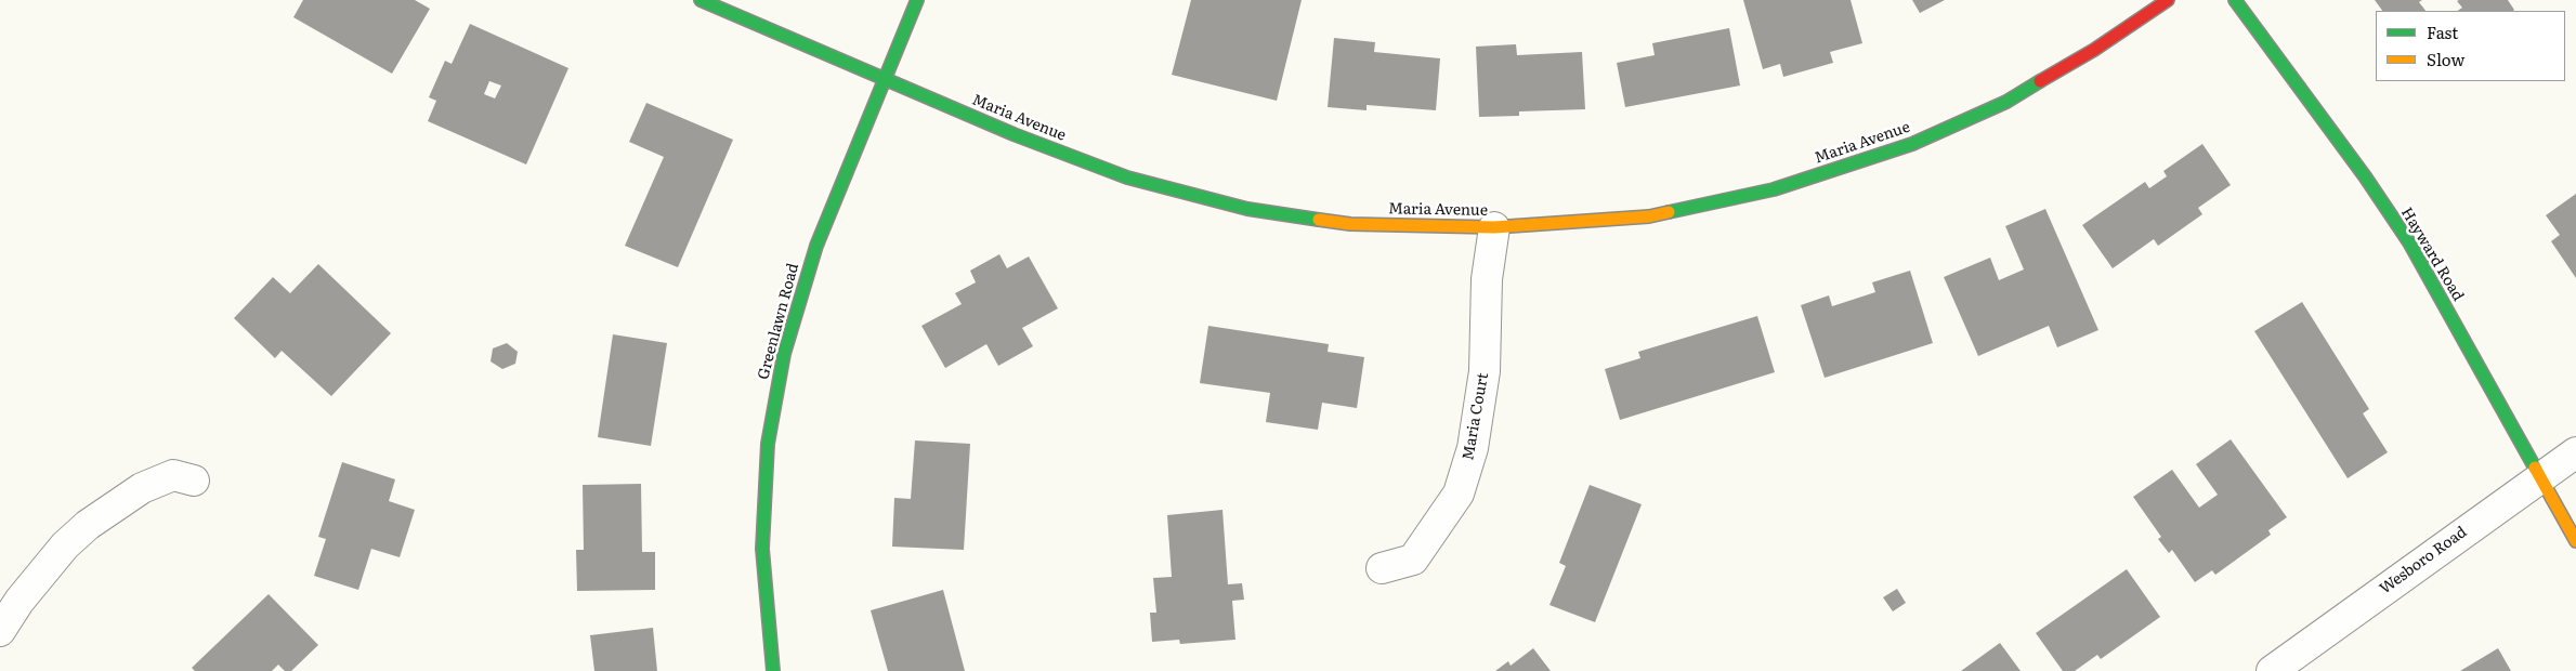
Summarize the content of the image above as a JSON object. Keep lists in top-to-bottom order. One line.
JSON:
{"streets":{"street":["Maria Avenue","Hayward Road","Greenlawn Road","Maria Court","Wesboro Road"]},"crossings":[["Maria Avenue","Greenlawn Road"],["Maria Avenue","Maria Court"],["Hayward Road","Wesboro Road"]],"legend":["Fast","Slow"]}
